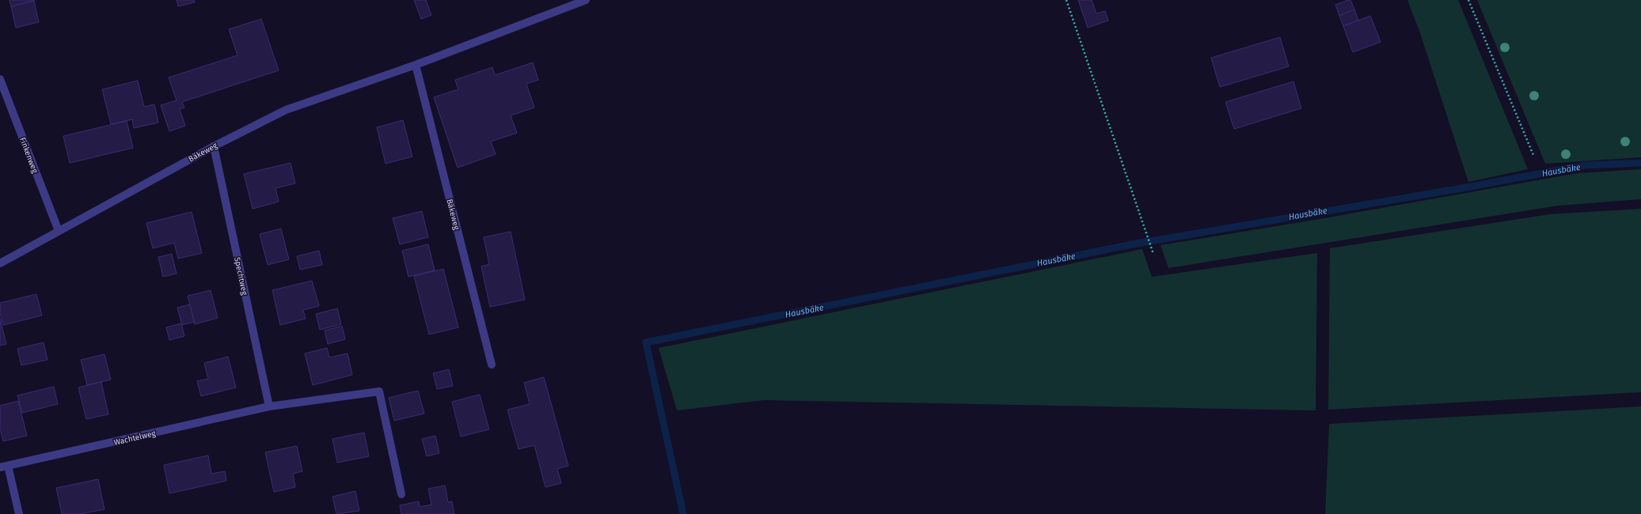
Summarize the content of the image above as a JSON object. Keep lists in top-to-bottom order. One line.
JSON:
{"streets":{"street":["Bäkeweg","Finkenweg","Spechtweg","Wachtelweg"]},"crossings":[["Bäkeweg","Finkenweg"],["Bäkeweg","Spechtweg"],["Spechtweg","Wachtelweg"]],"water":["Hausbäke"]}
